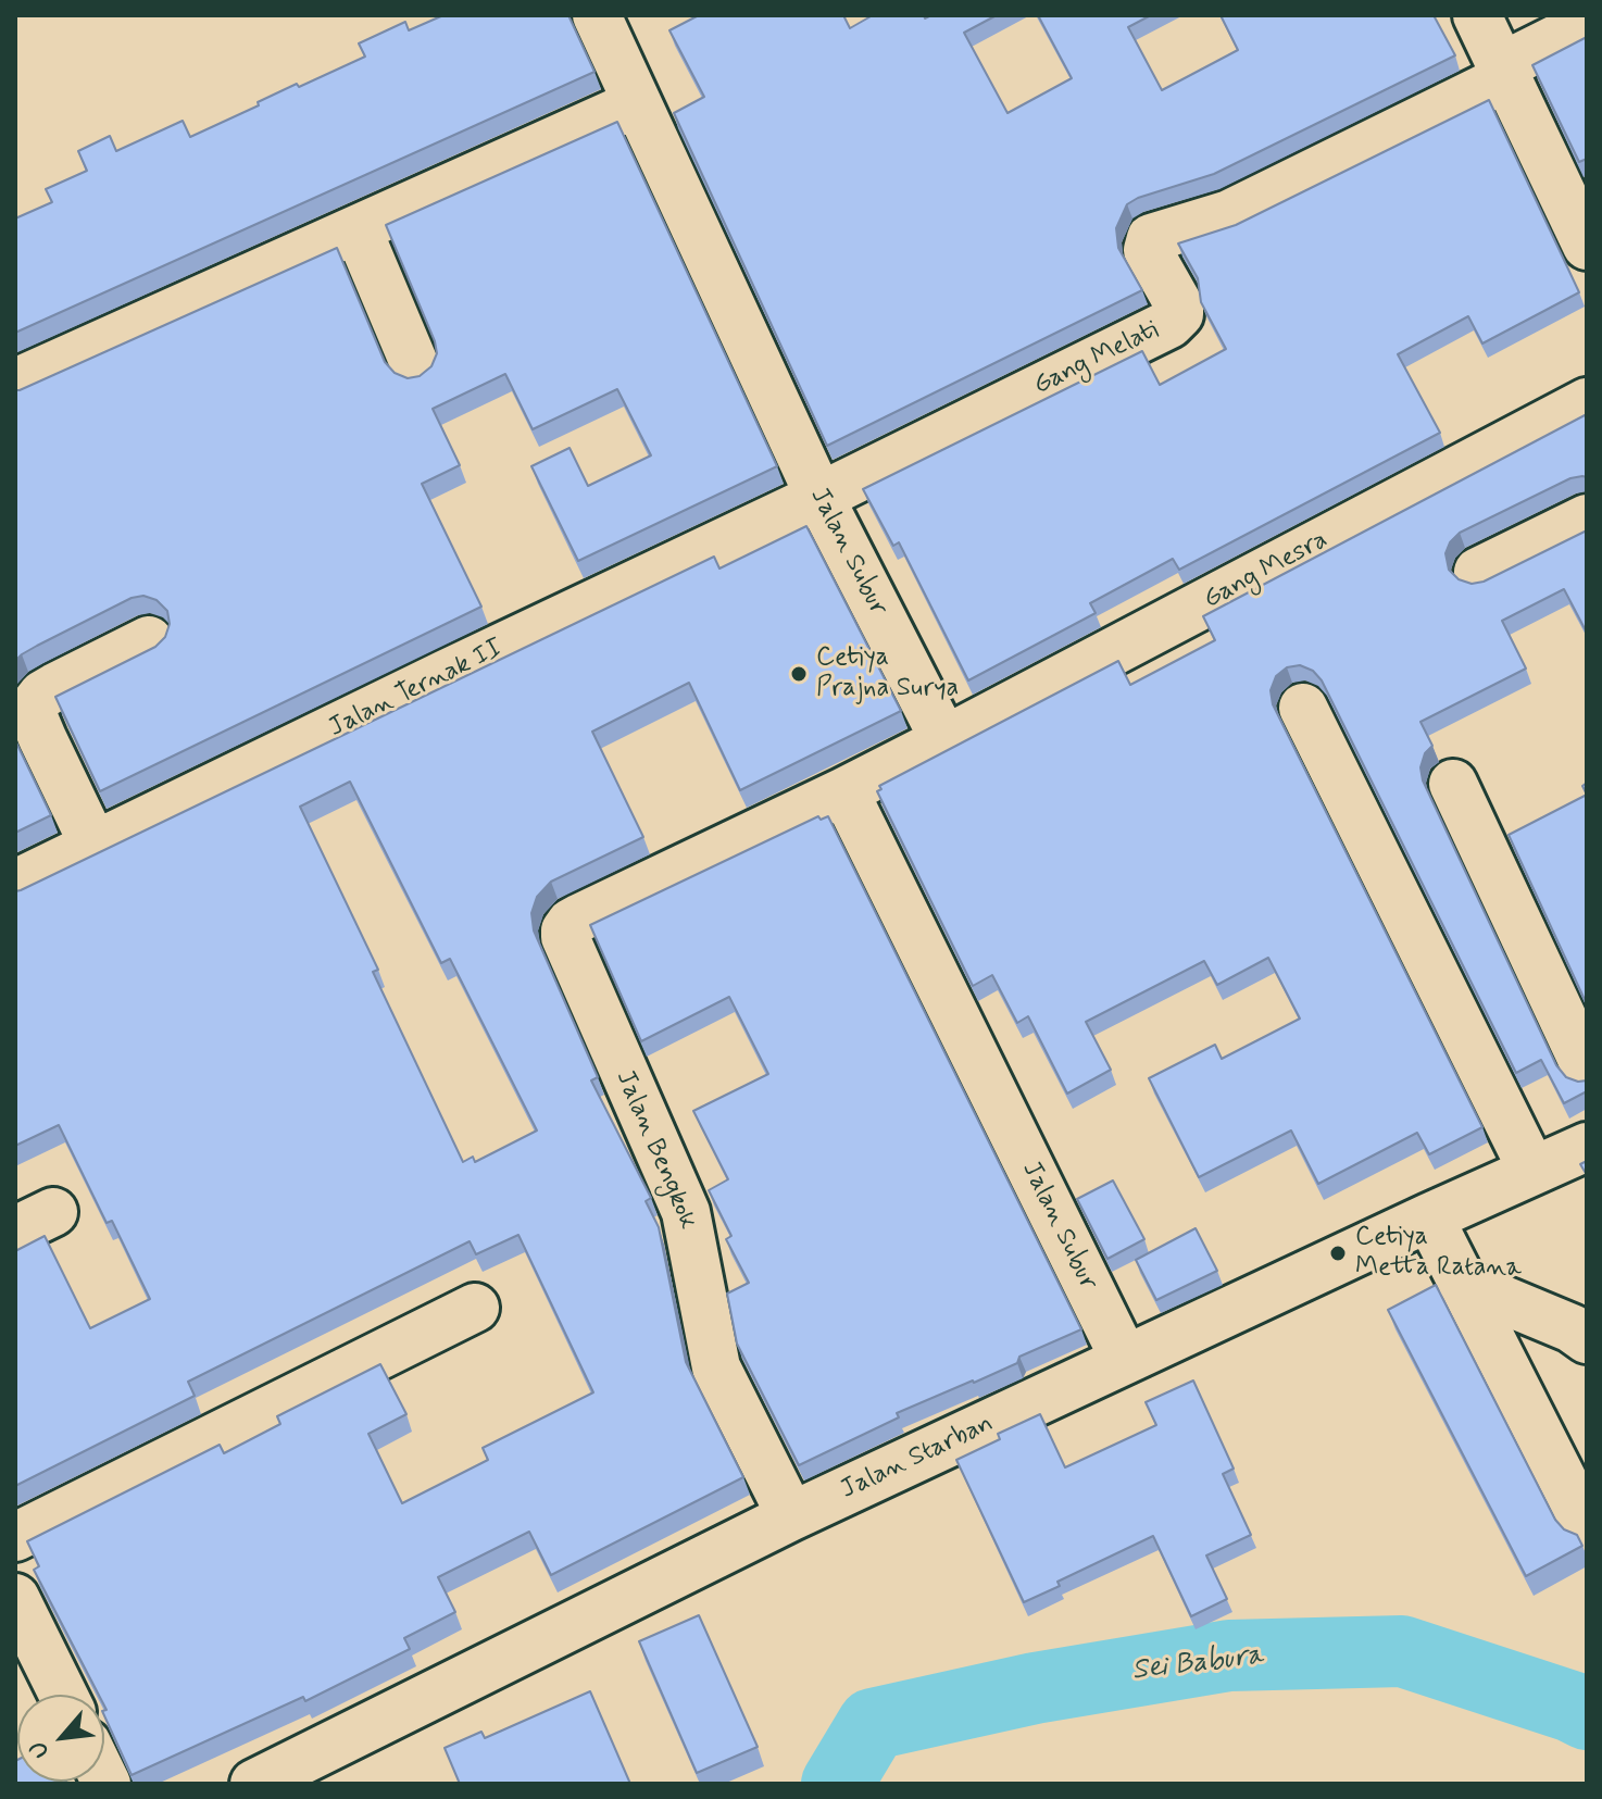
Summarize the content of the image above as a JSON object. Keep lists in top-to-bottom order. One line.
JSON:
{"streets":{"street":["Gang Melati","Jalan Subur","Gang Mesra","Jalan Ternak II","Jalan Bengkok","Jalan Starban"]},"crossings":[["Gang Melati","Jalan Subur"],["Gang Melati","Jalan Ternak II"],["Jalan Subur","Gang Mesra"],["Jalan Subur","Jalan Ternak II"],["Jalan Subur","Jalan Bengkok"],["Jalan Subur","Jalan Starban"],["Jalan Bengkok","Jalan Starban"]],"water":["Sei Babura"],"places":["Cetiya Prajna Surya","Cetiya Metta Ratana"],"north":"bottom left"}
